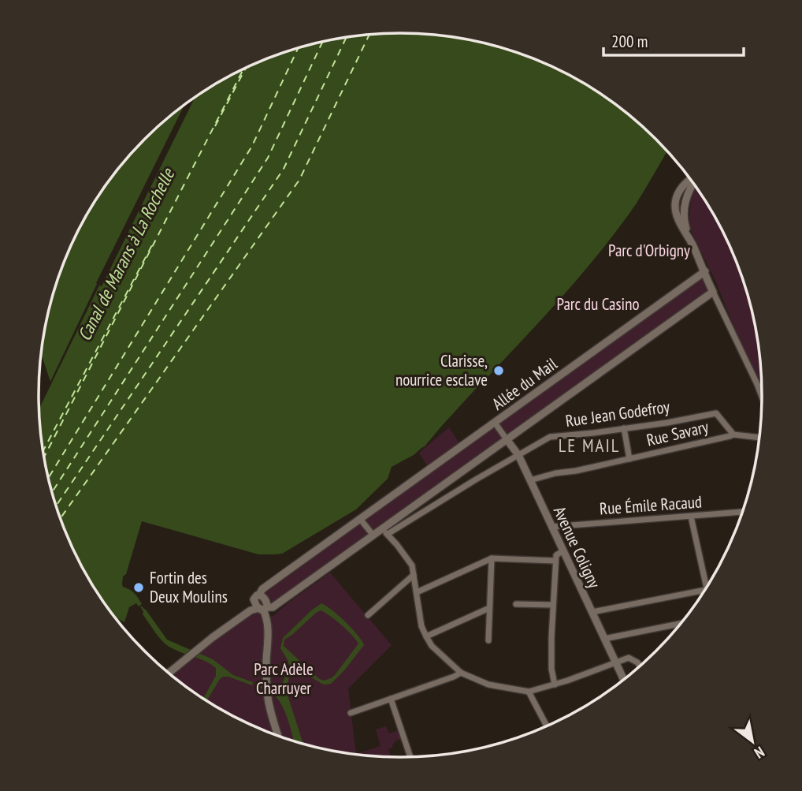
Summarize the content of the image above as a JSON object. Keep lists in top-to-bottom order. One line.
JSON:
{"streets":{"street":["Allée du Mail","Rue Jean Godefroy","Rue Savary","Rue Émile Racaud","Avenue Coligny"]},"crossings":[["Allée du Mail","Rue Jean Godefroy"],["Allée du Mail","Avenue Coligny"],["Rue Jean Godefroy","Rue Savary"],["Rue Jean Godefroy","Avenue Coligny"],["Rue Savary","Avenue Coligny"],["Rue Émile Racaud","Avenue Coligny"]],"districts":["LE MAIL"],"water":["Canal de Marans à La Rochelle"],"parks":["Parc d'Orbigny","Parc du Casino","Parc Adèle Charruyer"],"places":["Clarisse, nourrice esclave","Fortin des Deux Moulins"],"scale_bar":"200 m","north":"bottom right"}
